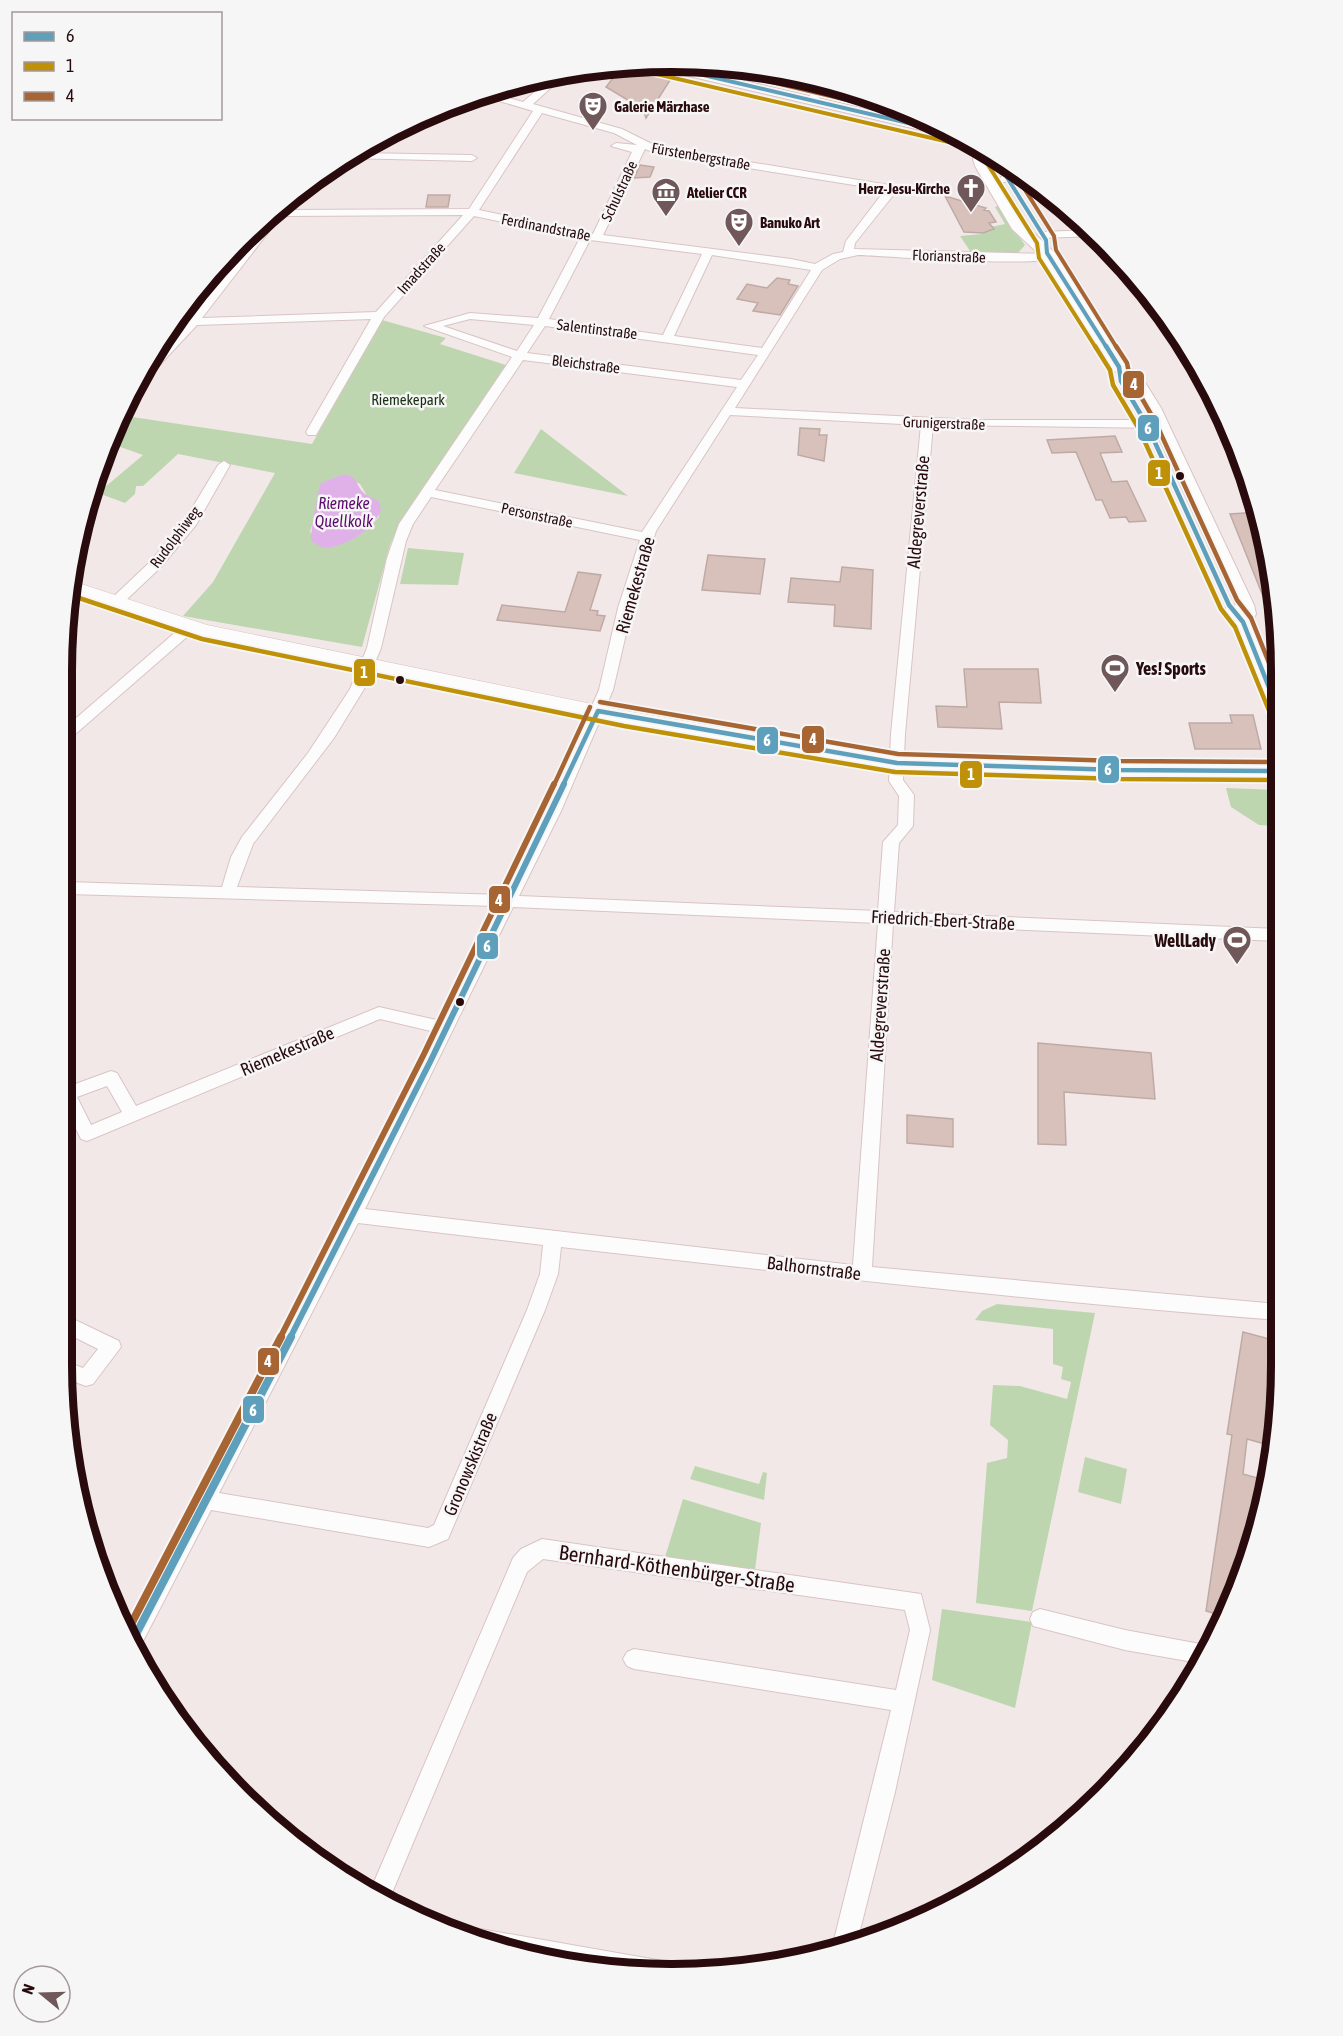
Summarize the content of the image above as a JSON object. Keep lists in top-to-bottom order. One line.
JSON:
{"streets":{"street":["Fürstenbergstraße","Schulstraße","Ferdinandstraße","Florianstraße","Imadstraße","Salentinstraße","Bleichstraße","Grunigerstraße","Aldegreverstraße","Personstraße","Rudolphiweg","Riemekestraße","Friedrich-Ebert-Straße","Balhornstraße","Gronowskistraße","Bernhard-Köthenbürger-Straße"]},"crossings":[["Fürstenbergstraße","Schulstraße"],["Fürstenbergstraße","Florianstraße"],["Fürstenbergstraße","Imadstraße"],["Schulstraße","Ferdinandstraße"],["Schulstraße","Salentinstraße"],["Schulstraße","Bleichstraße"],["Schulstraße","Personstraße"],["Schulstraße","Friedrich-Ebert-Straße"],["Ferdinandstraße","Imadstraße"],["Ferdinandstraße","Riemekestraße"],["Salentinstraße","Bleichstraße"],["Salentinstraße","Riemekestraße"],["Bleichstraße","Riemekestraße"],["Grunigerstraße","Aldegreverstraße"],["Grunigerstraße","Riemekestraße"],["Aldegreverstraße","Friedrich-Ebert-Straße"],["Aldegreverstraße","Balhornstraße"],["Personstraße","Riemekestraße"],["Riemekestraße","Friedrich-Ebert-Straße"],["Riemekestraße","Balhornstraße"],["Riemekestraße","Gronowskistraße"],["Balhornstraße","Gronowskistraße"]],"water":["Riemeke Quellkolk"],"parks":["Riemekepark"],"places":{"theatre":["Galerie Märzhase","Banuko Art"],"church":["Herz-Jesu-Kirche"],"museum":["Atelier CCR"],"sports":["Yes! Sports","WellLady"]},"lines":["transit line 6","transit line 1","transit line 4"],"legend":["6","1","4"],"north":"left"}
